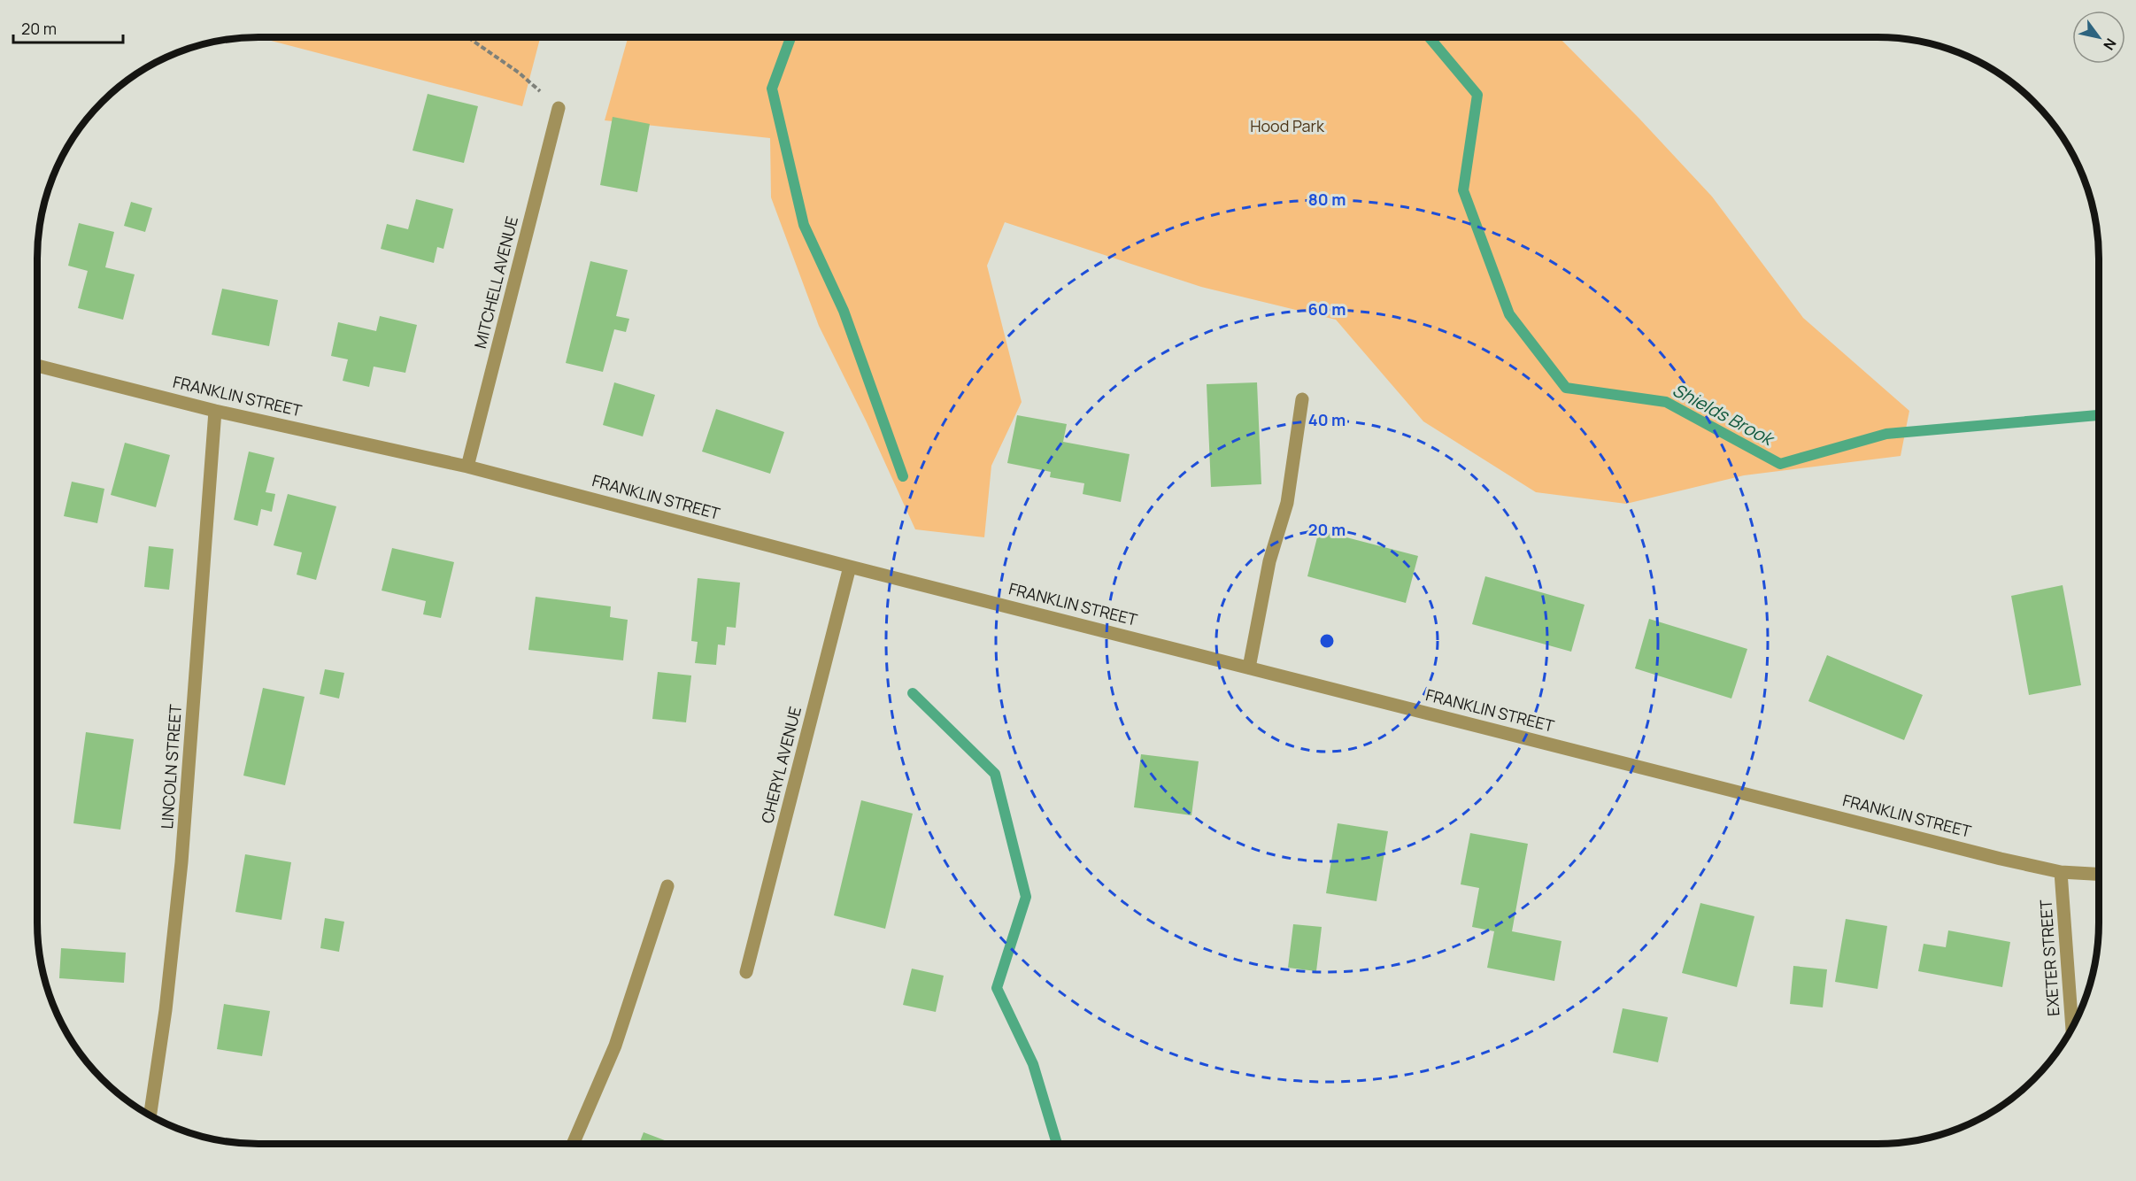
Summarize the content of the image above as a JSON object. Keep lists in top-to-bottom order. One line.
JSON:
{"streets":{"street":["MITCHELL AVENUE","FRANKLIN STREET","CHERYL AVENUE","LINCOLN STREET","EXETER STREET"]},"crossings":[["MITCHELL AVENUE","FRANKLIN STREET"],["FRANKLIN STREET","CHERYL AVENUE"],["FRANKLIN STREET","LINCOLN STREET"],["FRANKLIN STREET","EXETER STREET"]],"water":["Shields Brook"],"parks":["Hood Park"],"scale_bar":"20 m","north":"bottom right","rings":["80 m","60 m","40 m","20 m"]}
